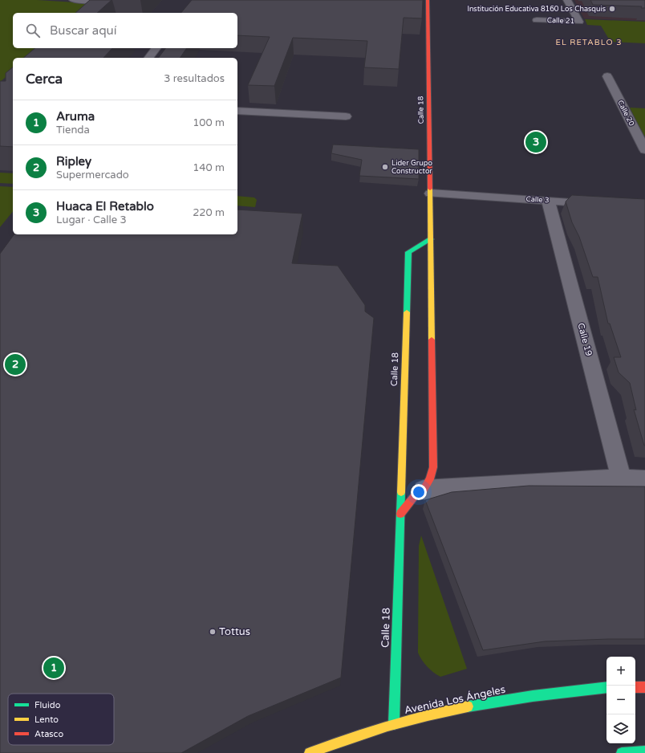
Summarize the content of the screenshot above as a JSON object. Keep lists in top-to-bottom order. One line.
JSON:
{"streets":{"street":["Calle 21","Calle 18","Calle 20","Calle 3","Calle 19","Avenida Los Ángeles"]},"crossings":[["Calle 18","Calle 3"],["Calle 18","Avenida Los Ángeles"],["Calle 3","Calle 19"]],"districts":["EL RETABLO 3"],"places":["Institución Educativa 8160 Los Chasquis","Lider Grupo Constructor","Tottus"],"legend":["Fluido","Lento","Atasco"],"page":{"search":"Buscar aquí","heading":["Cerca","3 resultados"],"list":[{"mark":"1","name":"Aruma","note":"Tienda","value":"100 m"},{"mark":"2","name":"Ripley","note":"Supermercado","value":"140 m"},{"mark":"3","name":"Huaca El Retablo","note":"Lugar · Calle 3","value":"220 m"}],"pins":["3","2","1"],"map_buttons":["+","−"]}}
